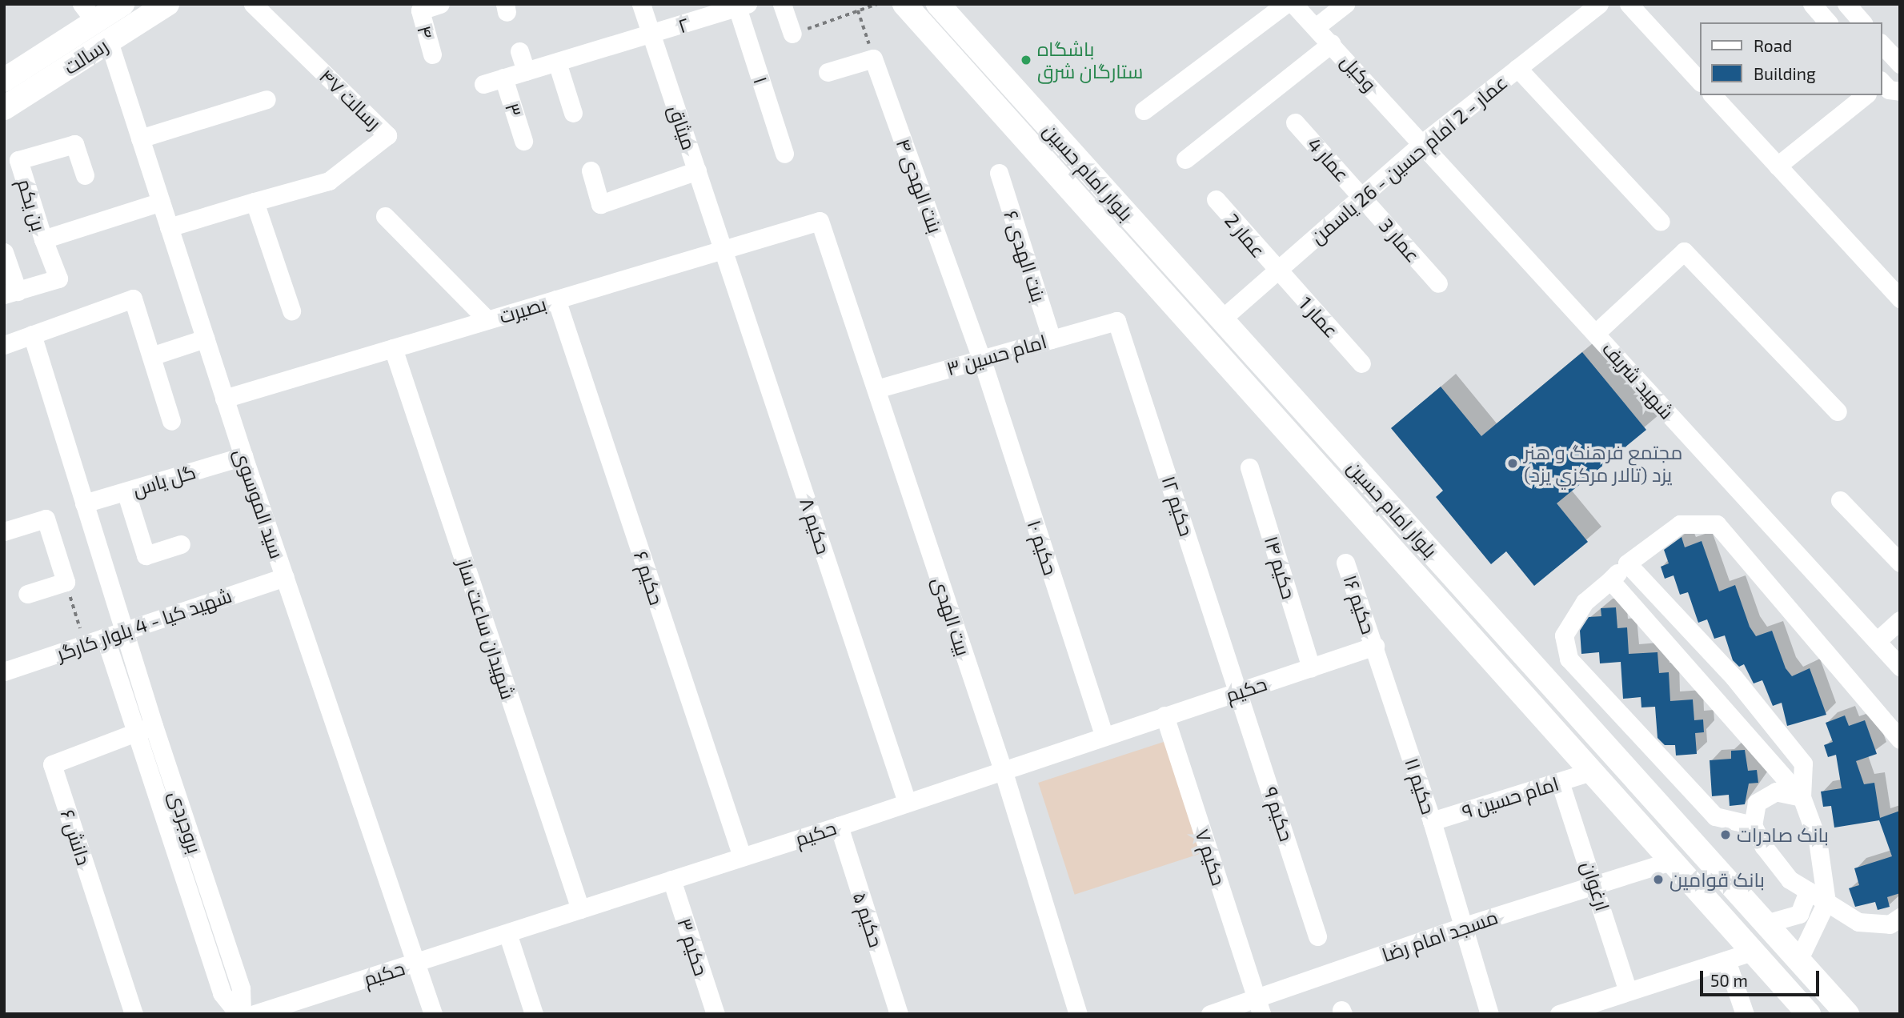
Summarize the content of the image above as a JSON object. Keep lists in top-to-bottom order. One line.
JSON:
{"streets":{"main road":["رسالت","بلوار امام حسین"],"street":["۲","۴","وکیل","۱","رسالت ۴۷","۳","میثاق","عمار 4","عمار - 2 امام حسین - 26 یاسمن","بنت الهدی ۴","بن یکم","عمار 2","عمار 3","بنت الهدی ۶","بصیرت","عمار 1","امام حسین ۳","شهید شریف","گل یاس","سید الموسوی","حکیم ۱۲","حکیم ۸","حکیم ۱۰","حکیم ۱۴","حکیم ۶","حکیم ۱۶","بیت الهدی","شهید کیا - 4 بلوار کارگر","شهیدان ساعت ساز","حکیم","حکیم ۱۱","امام حسین ۹","حکیم ۹","بروجردی","دانش ۶","حکیم ۷","ارغوان","حکیم ۵","مسجد امام رضا","حکیم ۳"]},"crossings":[["۲","۱"],["۲","۳"],["۲","میثاق"],["رسالت","سید الموسوی"],["وکیل","عمار - 2 امام حسین - 26 یاسمن"],["وکیل","شهید شریف"],["میثاق","بصیرت"],["میثاق","حکیم ۸"],["عمار 4","عمار - 2 امام حسین - 26 یاسمن"],["عمار 4","عمار 3"],["عمار - 2 امام حسین - 26 یاسمن","بلوار امام حسین"],["عمار - 2 امام حسین - 26 یاسمن","عمار 2"],["عمار - 2 امام حسین - 26 یاسمن","عمار 3"],["عمار - 2 امام حسین - 26 یاسمن","عمار 1"],["عمار - 2 امام حسین - 26 یاسمن","شهید شریف"],["بلوار امام حسین","امام حسین ۹"],["بلوار امام حسین","مسجد امام رضا"],["بنت الهدی ۴","امام حسین ۳"],["بنت الهدی ۴","حکیم ۱۰"],["عمار 2","عمار 1"],["بنت الهدی ۶","امام حسین ۳"],["بصیرت","سید الموسوی"],["بصیرت","حکیم ۸"],["بصیرت","حکیم ۶"],["بصیرت","بیت الهدی"],["بصیرت","شهیدان ساعت ساز"],["امام حسین ۳","حکیم ۱۲"],["امام حسین ۳","حکیم ۱۰"],["امام حسین ۳","بیت الهدی"],["گل یاس","سید الموسوی"],["گل یاس","بروجردی"],["سید الموسوی","شهید کیا - 4 بلوار کارگر"],["سید الموسوی","حکیم"],["حکیم ۱۲","حکیم"],["حکیم ۱۲","حکیم ۹"],["حکیم ۸","حکیم"],["حکیم ۱۰","حکیم"],["حکیم ۱۴","حکیم"],["حکیم ۶","حکیم"],["حکیم ۱۶","حکیم"],["حکیم ۱۶","حکیم ۱۱"],["بیت الهدی","حکیم"],["شهید کیا - 4 بلوار کارگر","بروجردی"],["شهیدان ساعت ساز","حکیم"],["حکیم","حکیم ۱۱"],["حکیم","حکیم ۹"],["حکیم","حکیم ۷"],["حکیم","حکیم ۵"],["حکیم","حکیم ۳"],["حکیم ۱۱","امام حسین ۹"],["حکیم ۱۱","مسجد امام رضا"],["امام حسین ۹","ارغوان"],["بروجردی","دانش ۶"],["حکیم ۷","مسجد امام رضا"],["ارغوان","مسجد امام رضا"]],"places":["باشگاه ستارگان شرق","مجتمع فرهنگ و هنر یزد (تالار مركزي یزد)","بانک صادرات","بانک قوامین"],"legend":["Road","Building"],"scale_bar":"50 m"}
